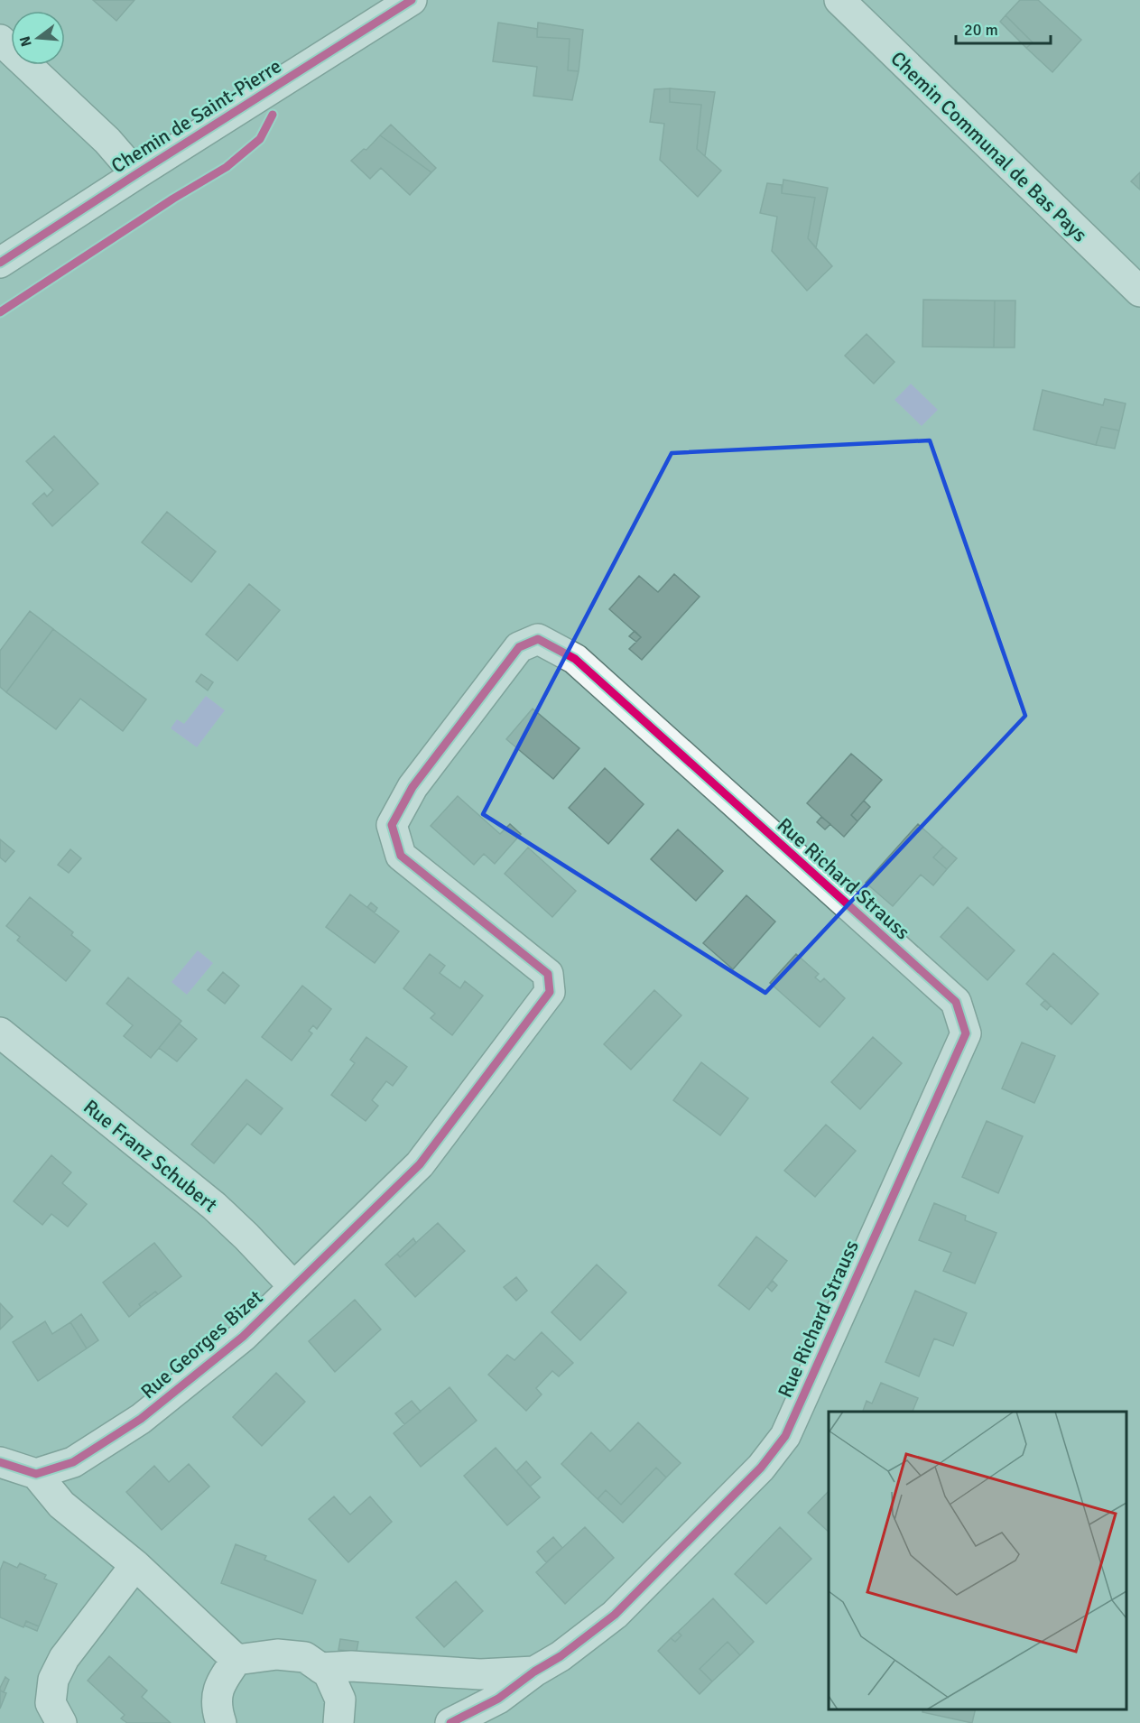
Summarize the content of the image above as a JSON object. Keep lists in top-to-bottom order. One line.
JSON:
{"streets":{"street":["Chemin de Saint-Pierre","Chemin Communal de Bas Pays","Rue Richard Strauss","Rue Franz Schubert","Rue Georges Bizet"]},"crossings":[["Rue Richard Strauss","Rue Georges Bizet"],["Rue Franz Schubert","Rue Georges Bizet"]],"scale_bar":"20 m","north":"left"}
